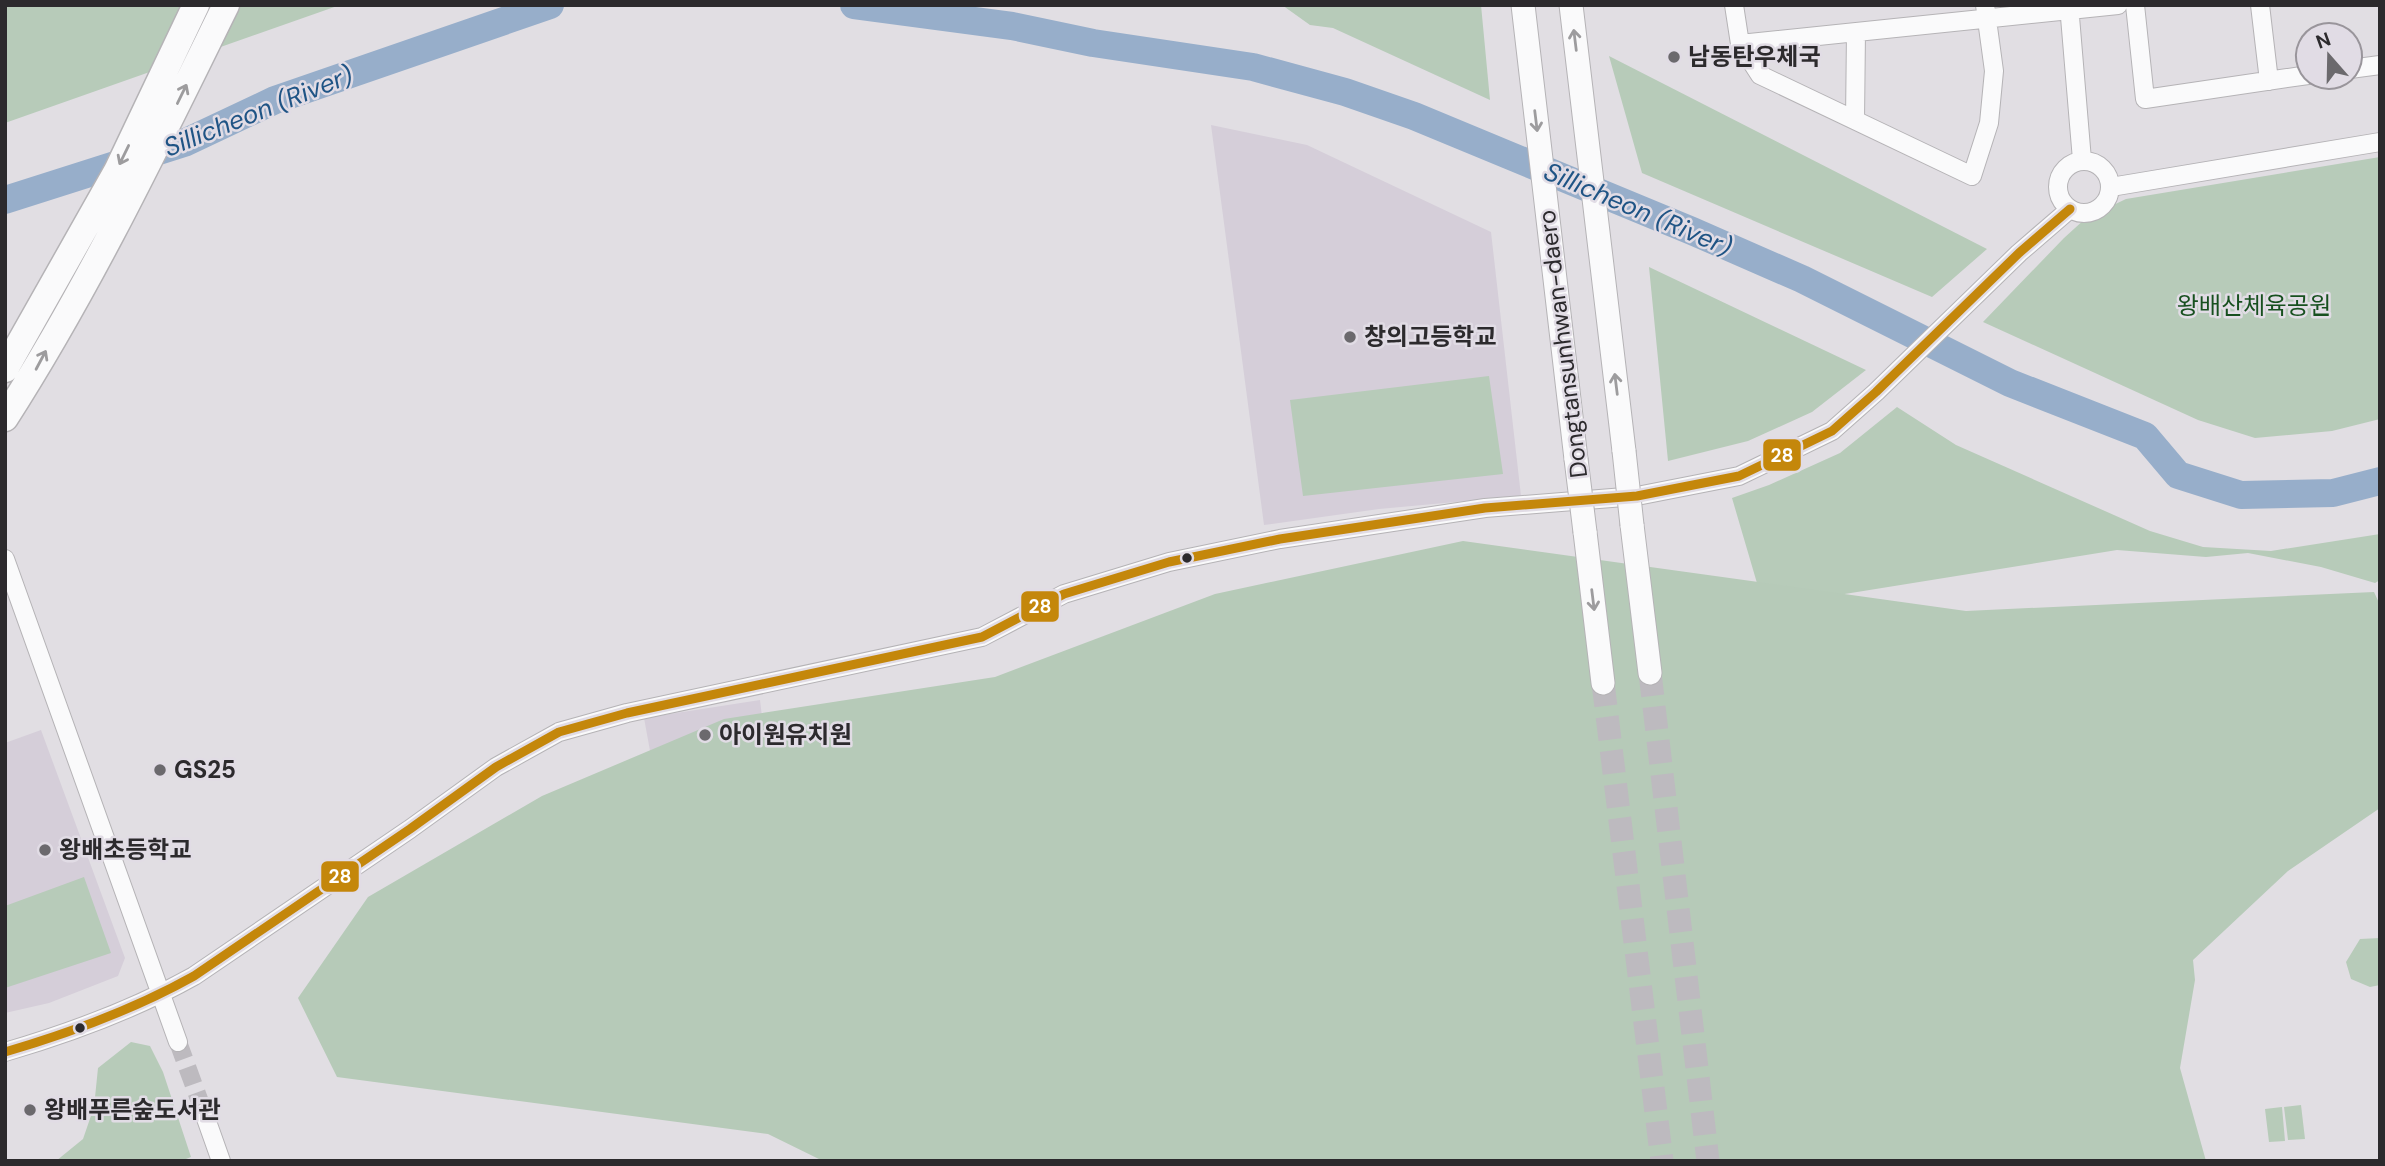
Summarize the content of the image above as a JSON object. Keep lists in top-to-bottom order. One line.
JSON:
{"streets":{"main road":["Dongtansunhwan-daero"]},"water":["Sillicheon (River)"],"parks":["왕배산체육공원"],"places":["남동탄우체국","창의고등학교","아이원유치원","GS25","왕배초등학교","왕배푸른숲도서관"],"lines":["transit line 28"],"north":"top"}
